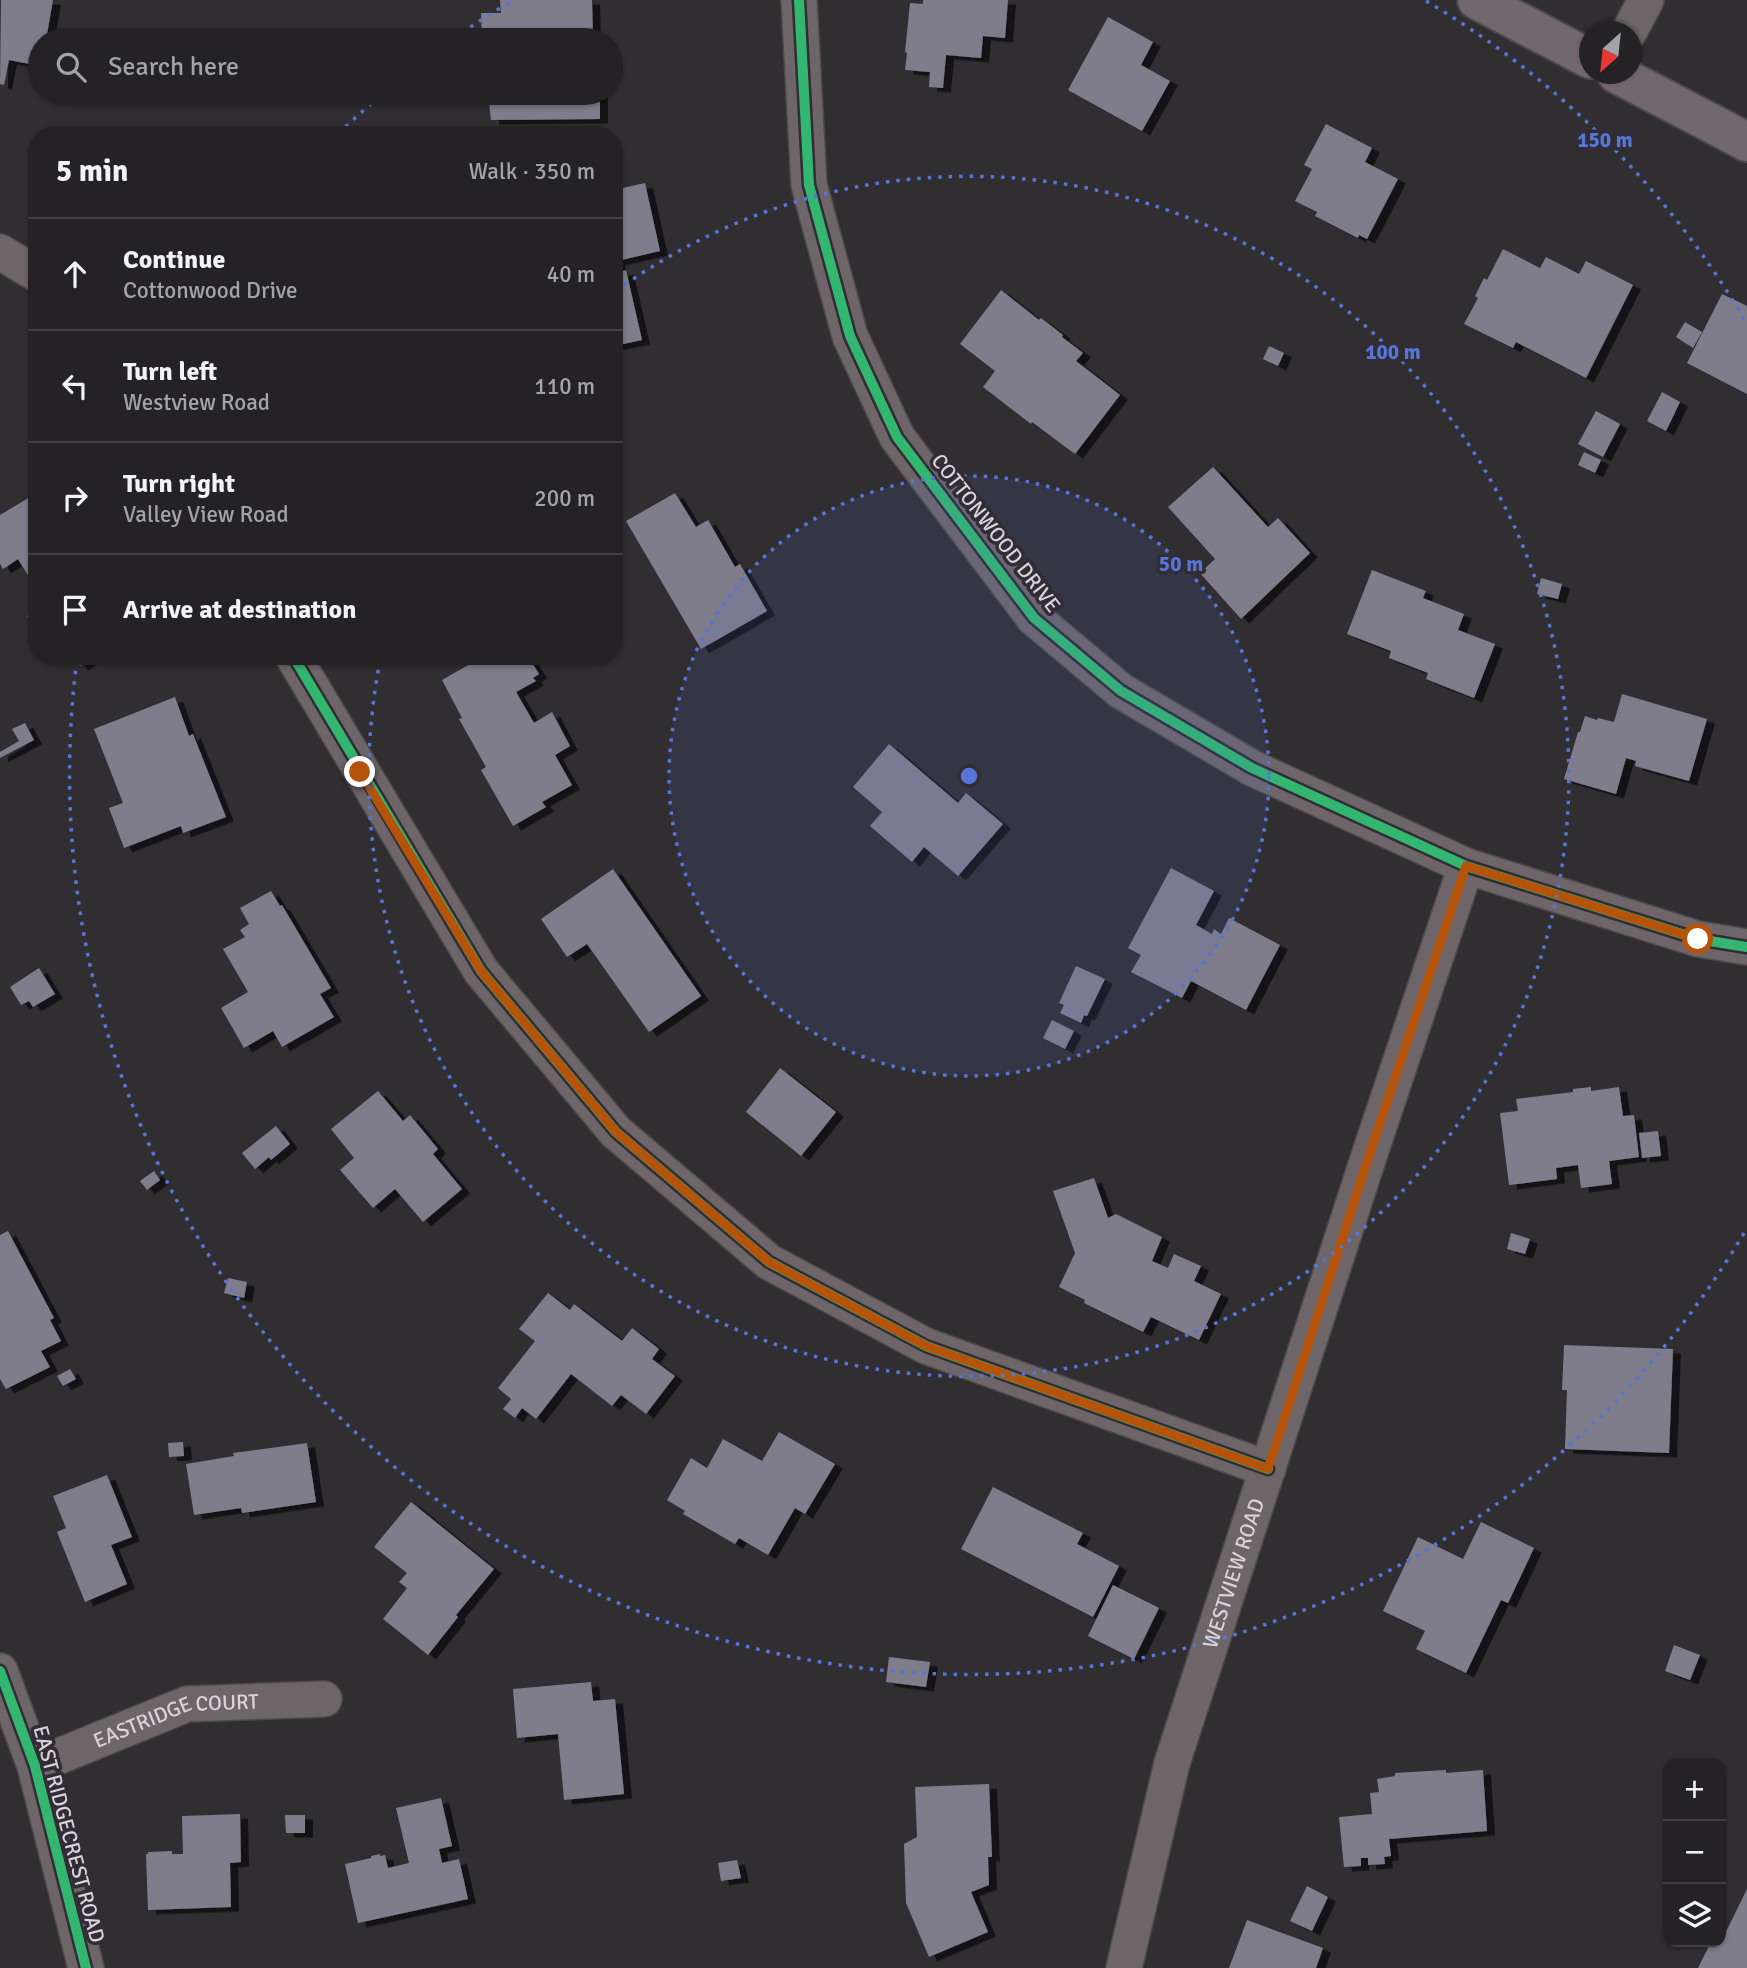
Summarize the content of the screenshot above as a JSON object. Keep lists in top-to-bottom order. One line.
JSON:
{"streets":{"street":["COTTONWOOD DRIVE","WESTVIEW ROAD","EASTRIDGE COURT","EAST RIDGECREST ROAD"]},"crossings":[["COTTONWOOD DRIVE","WESTVIEW ROAD"],["EASTRIDGE COURT","EAST RIDGECREST ROAD"]],"north":"bottom left","page":{"search":"Search here","heading":["5 min","Walk · 350 m"],"list":[["Continue","Cottonwood Drive","40 m"],["Turn left","Westview Road","110 m"],["Turn right","Valley View Road","200 m"],"Arrive at destination"],"map_buttons":["+","−"]},"rings":["150 m","100 m","50 m"]}
